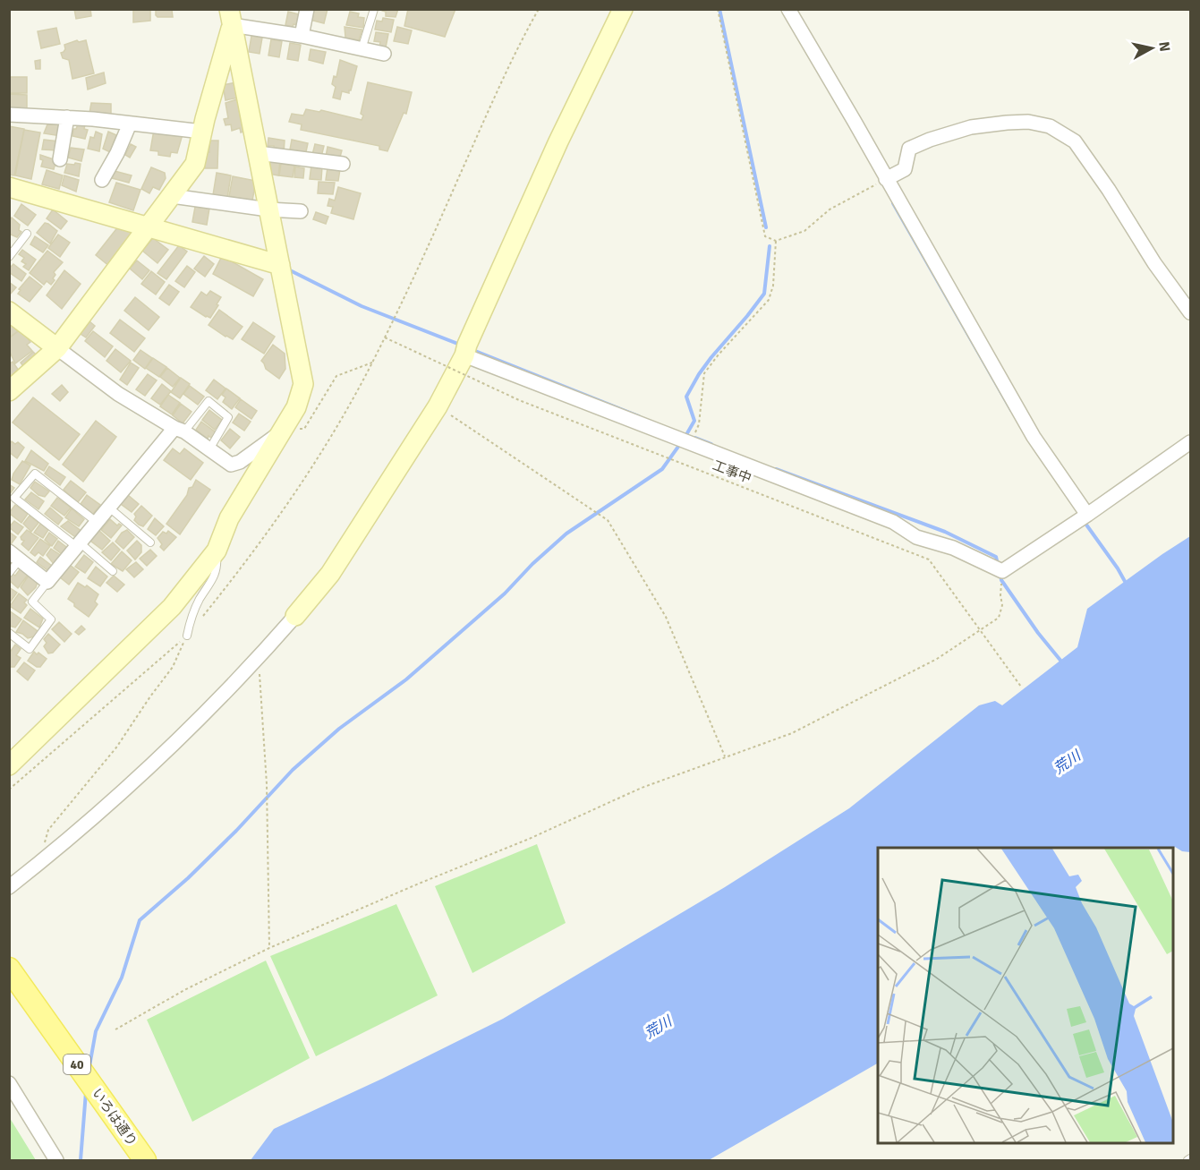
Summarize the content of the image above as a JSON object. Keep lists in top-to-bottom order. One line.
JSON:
{"streets":{"main road":["40","いろは通り"],"path":["工事中"]},"water":["荒川"],"north":"right"}
